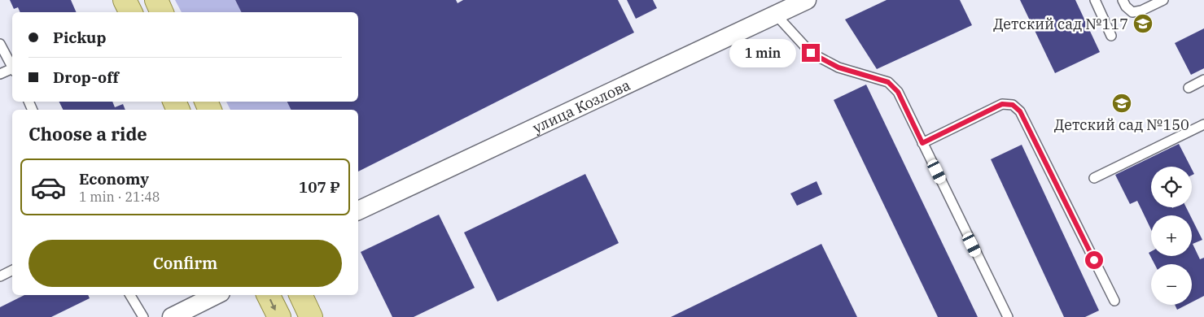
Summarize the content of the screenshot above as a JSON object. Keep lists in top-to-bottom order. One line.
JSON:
{"streets":{"street":["улица Козлова"]},"places":{"school or university":["Детский сад №117","Детский сад №150"]},"page":{"banner":["Pickup","Drop-off"],"bubble":"1 min","heading":"Choose a ride","list":[{"name":"Economy","note":"1 min · 21:48","value":"107 ₽"}],"map_buttons":["+","−"],"buttons":"Confirm"}}
